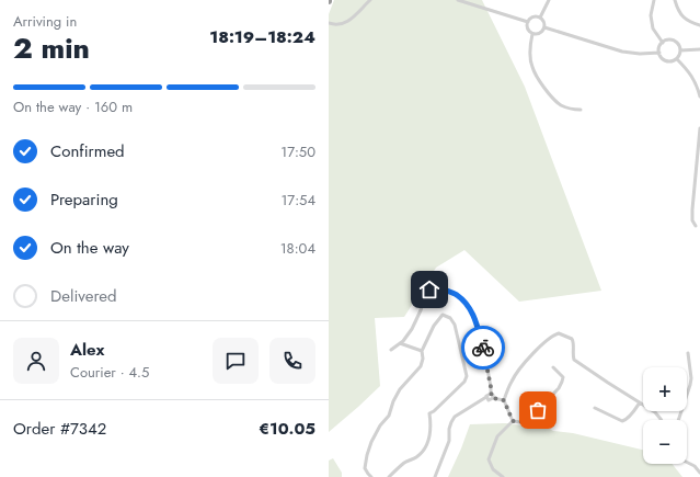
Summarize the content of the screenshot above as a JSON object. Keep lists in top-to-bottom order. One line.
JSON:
{"page":{"heading":["2 min","Arriving in","18:19–18:24"],"panel":["Alex","Courier · 4.5","Order #7342","€10.05"],"bar":"On the way · 160 m","list":[["Confirmed","17:50"],["Preparing","17:54"],["On the way","18:04"],"Delivered"],"map_buttons":["+","−"]}}
